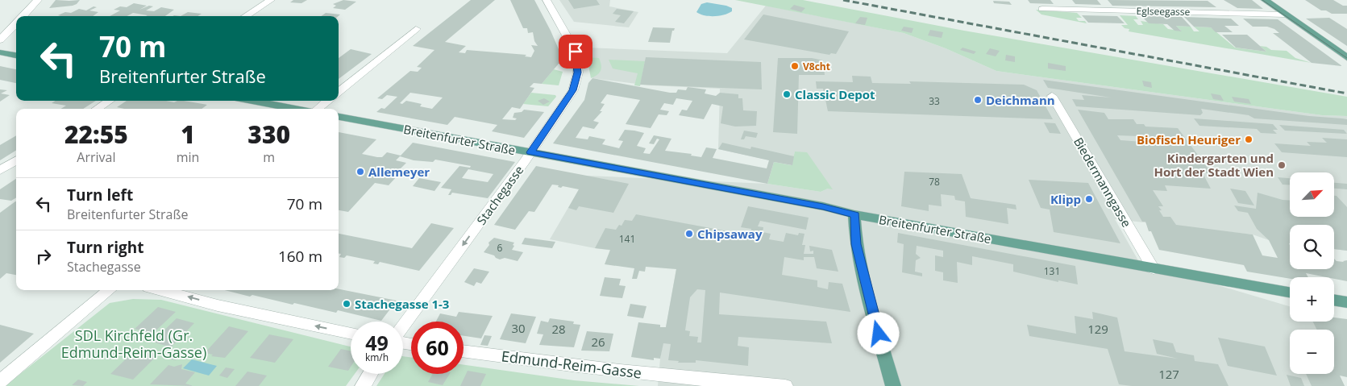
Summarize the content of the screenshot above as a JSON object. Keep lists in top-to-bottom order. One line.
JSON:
{"streets":{"main road":["Breitenfurter Straße"],"street":["Eglseegasse","Biedermanngasse","Stachegasse","Edmund-Reim-Gasse"]},"crossings":[["Breitenfurter Straße","Biedermanngasse"],["Breitenfurter Straße","Stachegasse"]],"one_way":["Stachegasse"],"parks":["SDL Kirchfeld (Gr. Edmund-Reim-Gasse)"],"places":["V8cht","Classic Depot","Deichmann","Biofisch Heuriger","Kindergarten und Hort der Stadt Wien","Allemeyer","Klipp","Chipsaway","Stachegasse 1-3"],"house_numbers":["33","78","141","6","131","30","28","129","26","127"],"north":"top right","page":{"turn":["70 m","Breitenfurter Straße"],"eta":["22:55","Arrival","1","min","330","m"],"map_buttons":["+","−"],"list":[{"name":"Turn left","note":"Breitenfurter Straße","value":"70 m"},{"name":"Turn right","note":"Stachegasse","value":"160 m"}],"speed":"49 km/h","limit":"60"}}
